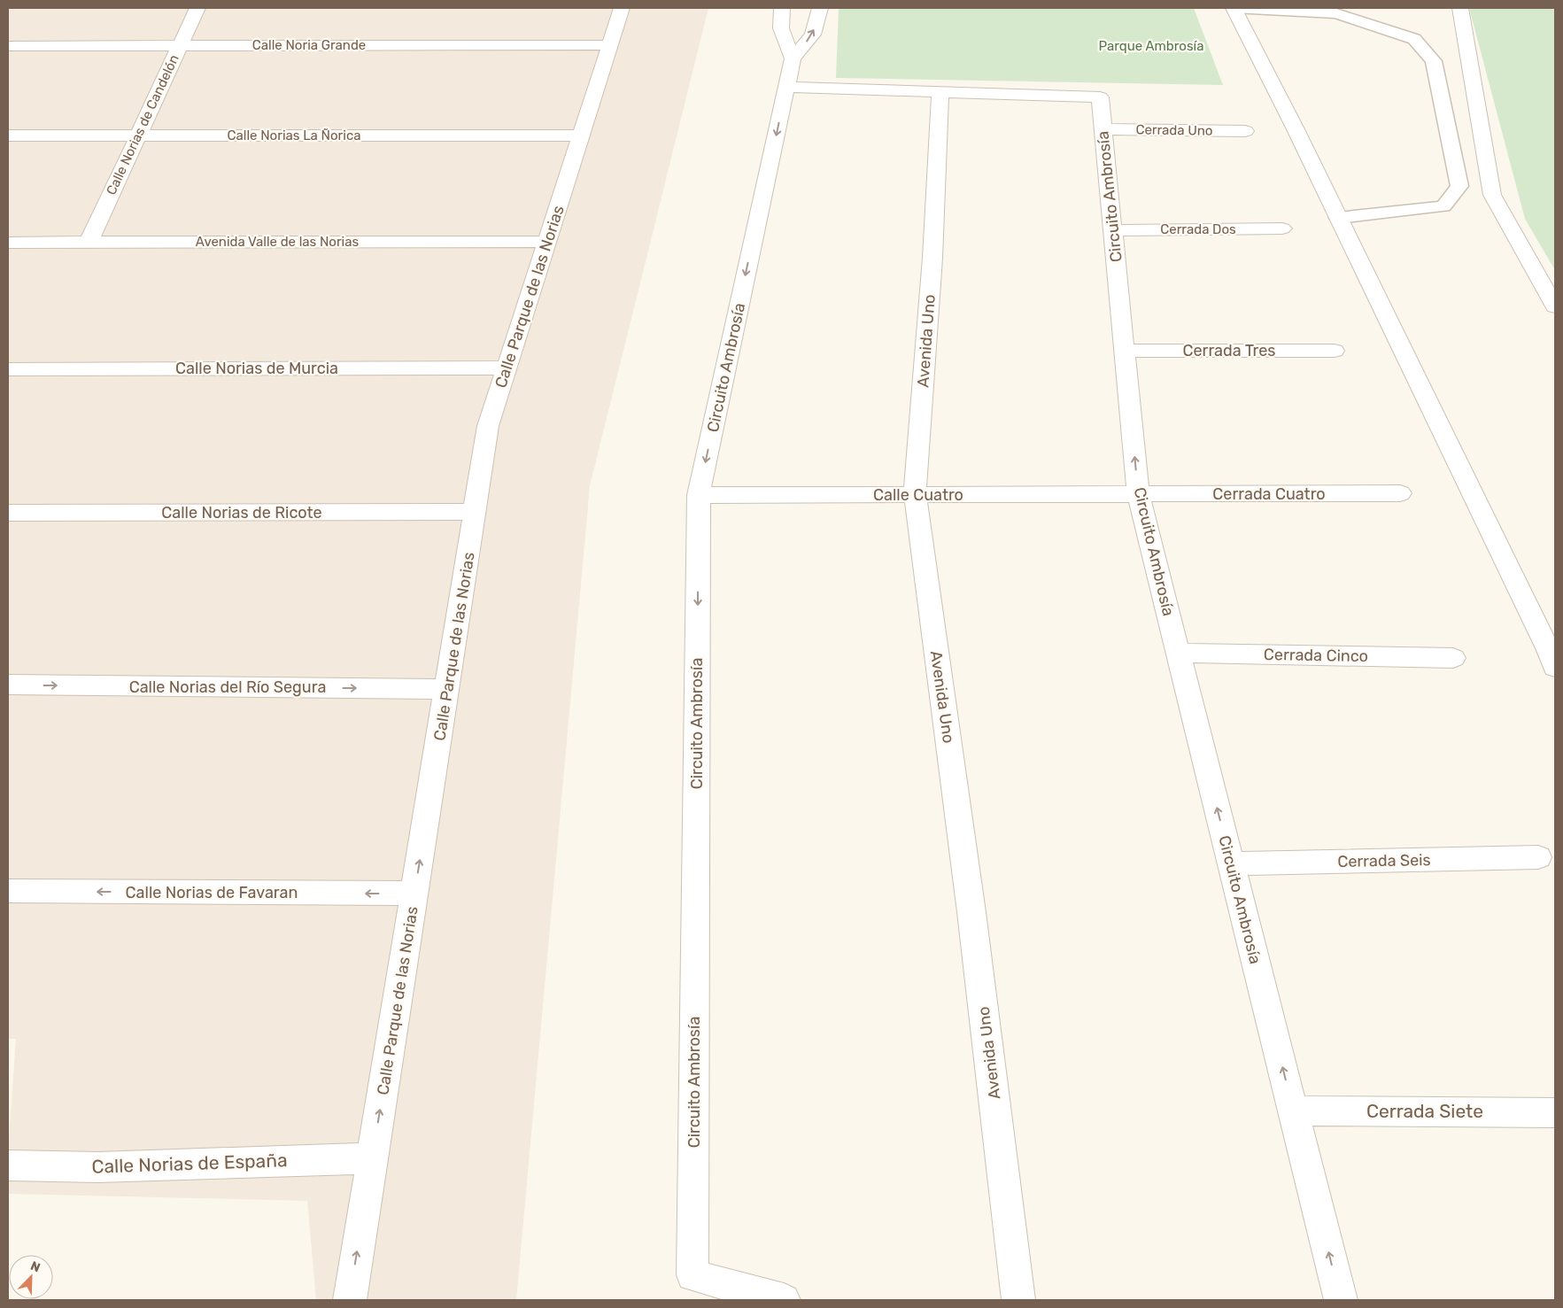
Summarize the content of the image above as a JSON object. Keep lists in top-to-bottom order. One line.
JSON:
{"streets":{"street":["Calle Noria Grande","Calle Norias de Candelón","Cerrada Uno","Calle Norias La Ñorica","Circuito Ambrosía","Cerrada Dos","Avenida Valle de las Norias","Calle Parque de las Norias","Avenida Uno","Cerrada Tres","Calle Norias de Murcia","Cerrada Cuatro","Calle Cuatro","Calle Norias de Ricote","Cerrada Cinco","Calle Norias del Río Segura","Cerrada Seis","Calle Norias de Favaran","Cerrada Siete","Calle Norias de España"]},"crossings":[["Calle Noria Grande","Calle Norias de Candelón"],["Calle Noria Grande","Calle Parque de las Norias"],["Calle Norias de Candelón","Calle Norias La Ñorica"],["Calle Norias de Candelón","Avenida Valle de las Norias"],["Cerrada Uno","Circuito Ambrosía"],["Calle Norias La Ñorica","Calle Parque de las Norias"],["Circuito Ambrosía","Cerrada Dos"],["Circuito Ambrosía","Avenida Uno"],["Circuito Ambrosía","Cerrada Tres"],["Circuito Ambrosía","Cerrada Cuatro"],["Circuito Ambrosía","Calle Cuatro"],["Circuito Ambrosía","Cerrada Cinco"],["Circuito Ambrosía","Cerrada Seis"],["Circuito Ambrosía","Cerrada Siete"],["Avenida Valle de las Norias","Calle Parque de las Norias"],["Calle Parque de las Norias","Calle Norias de Murcia"],["Calle Parque de las Norias","Calle Norias de Ricote"],["Calle Parque de las Norias","Calle Norias del Río Segura"],["Calle Parque de las Norias","Calle Norias de Favaran"],["Calle Parque de las Norias","Calle Norias de España"],["Avenida Uno","Calle Cuatro"],["Cerrada Cuatro","Calle Cuatro"]],"one_way":["Calle Parque de las Norias","Calle Norias del Río Segura","Calle Norias de Favaran"],"parks":["Parque Ambrosía"],"north":"top right"}
